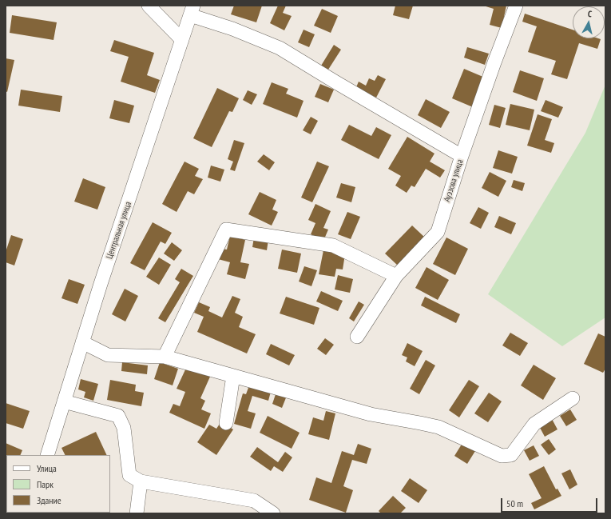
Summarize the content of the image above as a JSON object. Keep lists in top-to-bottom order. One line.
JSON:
{"streets":{"street":["Ауэзова улица","Центральная улица"]},"legend":["Улица","Парк","Здание"],"scale_bar":"50 m","north":"top"}
